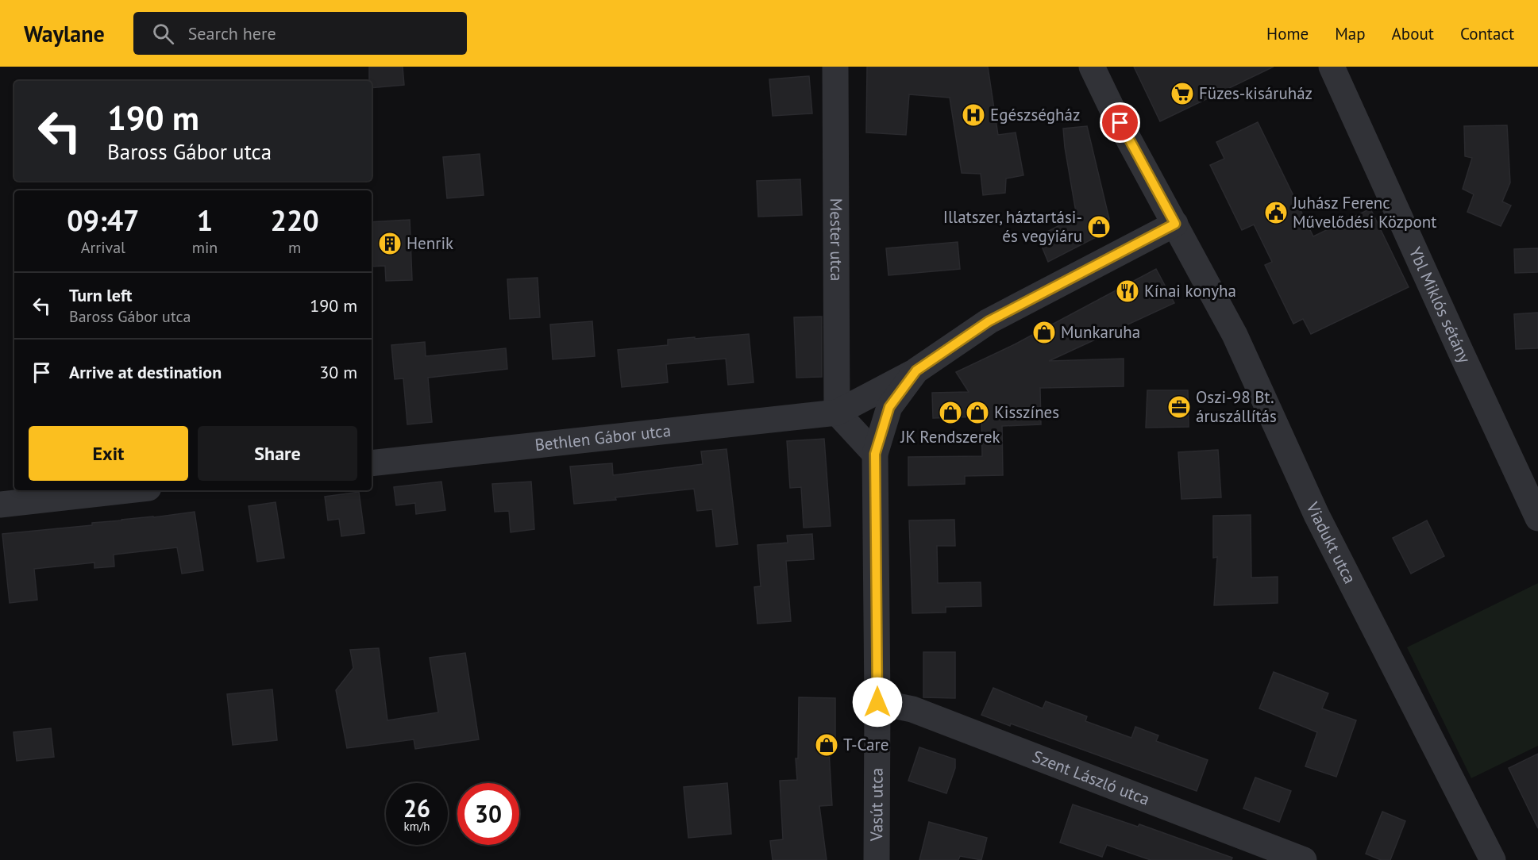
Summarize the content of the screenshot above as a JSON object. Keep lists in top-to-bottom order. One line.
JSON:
{"streets":{"street":["Mester utca","Ybl Miklós sétány","Bethlen Gábor utca","Viadukt utca","Szent László utca","Vasút utca"]},"crossings":[["Mester utca","Bethlen Gábor utca"],["Bethlen Gábor utca","Vasút utca"],["Viadukt utca","Vasút utca"],["Szent László utca","Vasút utca"]],"places":{"supermarket":["Füzes-kisáruház"],"hospital":["Egészségház"],"public building":["Juhász Ferenc Művelődési Központ"],"shop":["Illatszer, háztartási- és vegyiáru","Munkaruha","JK Rendszerek","Kisszínes","T-Care"],"building":["Henrik"],"restaurant":["Kínai konyha"],"office":["Oszi-98 Bt. áruszállítás"]},"page":{"header":"Waylane","search":"Search here","nav":["Home","Map","About","Contact"],"turn":["190 m","Baross Gábor utca"],"eta":["09:47","Arrival","1","min","220","m"],"list":[{"name":"Turn left","note":"Baross Gábor utca","value":"190 m"},{"name":"Arrive at destination","value":"30 m"}],"buttons":["Exit","Share"],"speed":"26 km/h","limit":"30"}}
